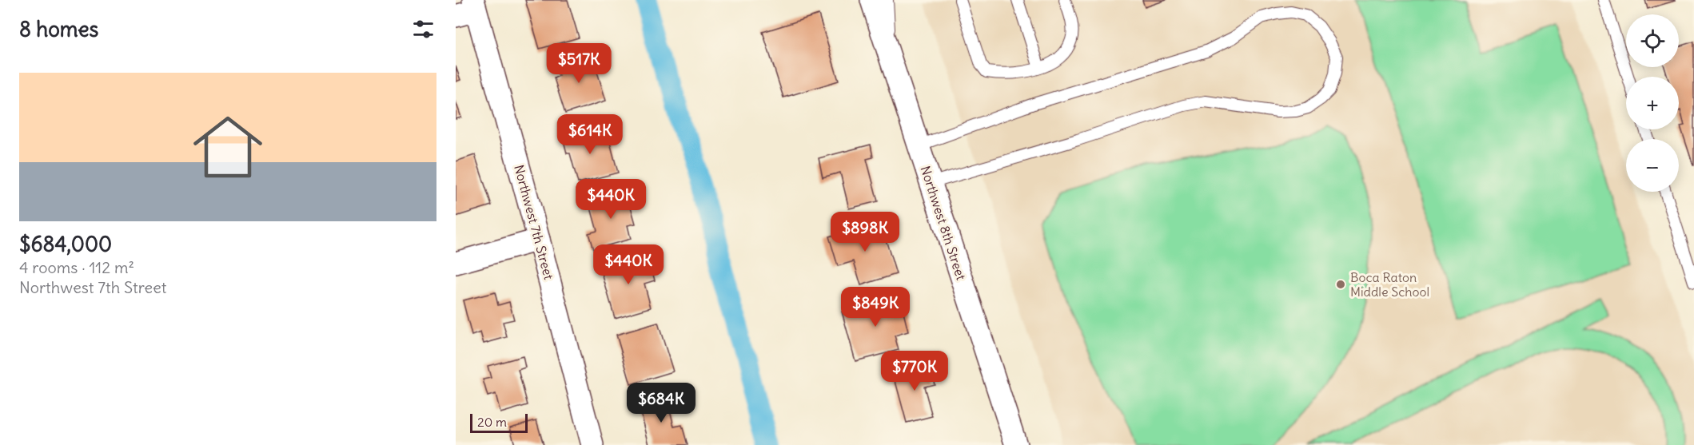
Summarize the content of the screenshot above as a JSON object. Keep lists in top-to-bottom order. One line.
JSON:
{"streets":{"street":["Northwest 7th Street","Northwest 8th Street"]},"places":["Boca Raton Middle School"],"scale_bar":"20 m","page":{"heading":"8 homes","map_buttons":["+","−"],"price":["$517K","$614K","$440K","$898K","$440K","$849K","$770K","$684K"],"list":[{"name":"$684,000","note":"4 rooms · 112 m² · Northwest 7th Street"}],"scale":"20 m"}}
